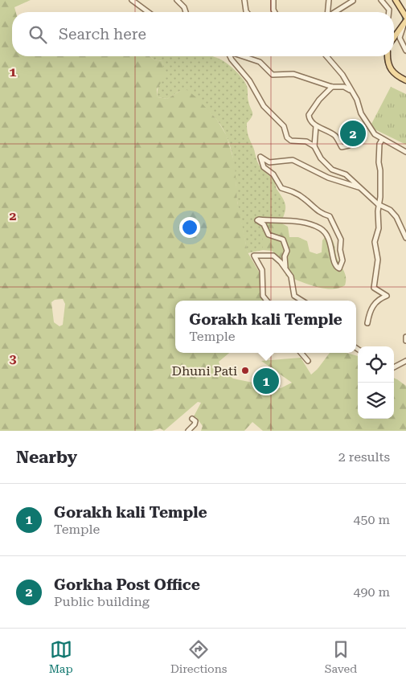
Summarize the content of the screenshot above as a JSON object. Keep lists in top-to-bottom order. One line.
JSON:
{"places":["Dhuni Pati"],"page":{"search":"Search here","pins":["2","1"],"popup":["Gorakh kali Temple","Temple"],"heading":["Nearby","2 results"],"list":[{"mark":"1","name":"Gorakh kali Temple","note":"Temple","value":"450 m"},{"mark":"2","name":"Gorkha Post Office","note":"Public building","value":"490 m"}],"nav":["Map","Directions","Saved"]},"grid":{"rows":["1","2","3"]}}
